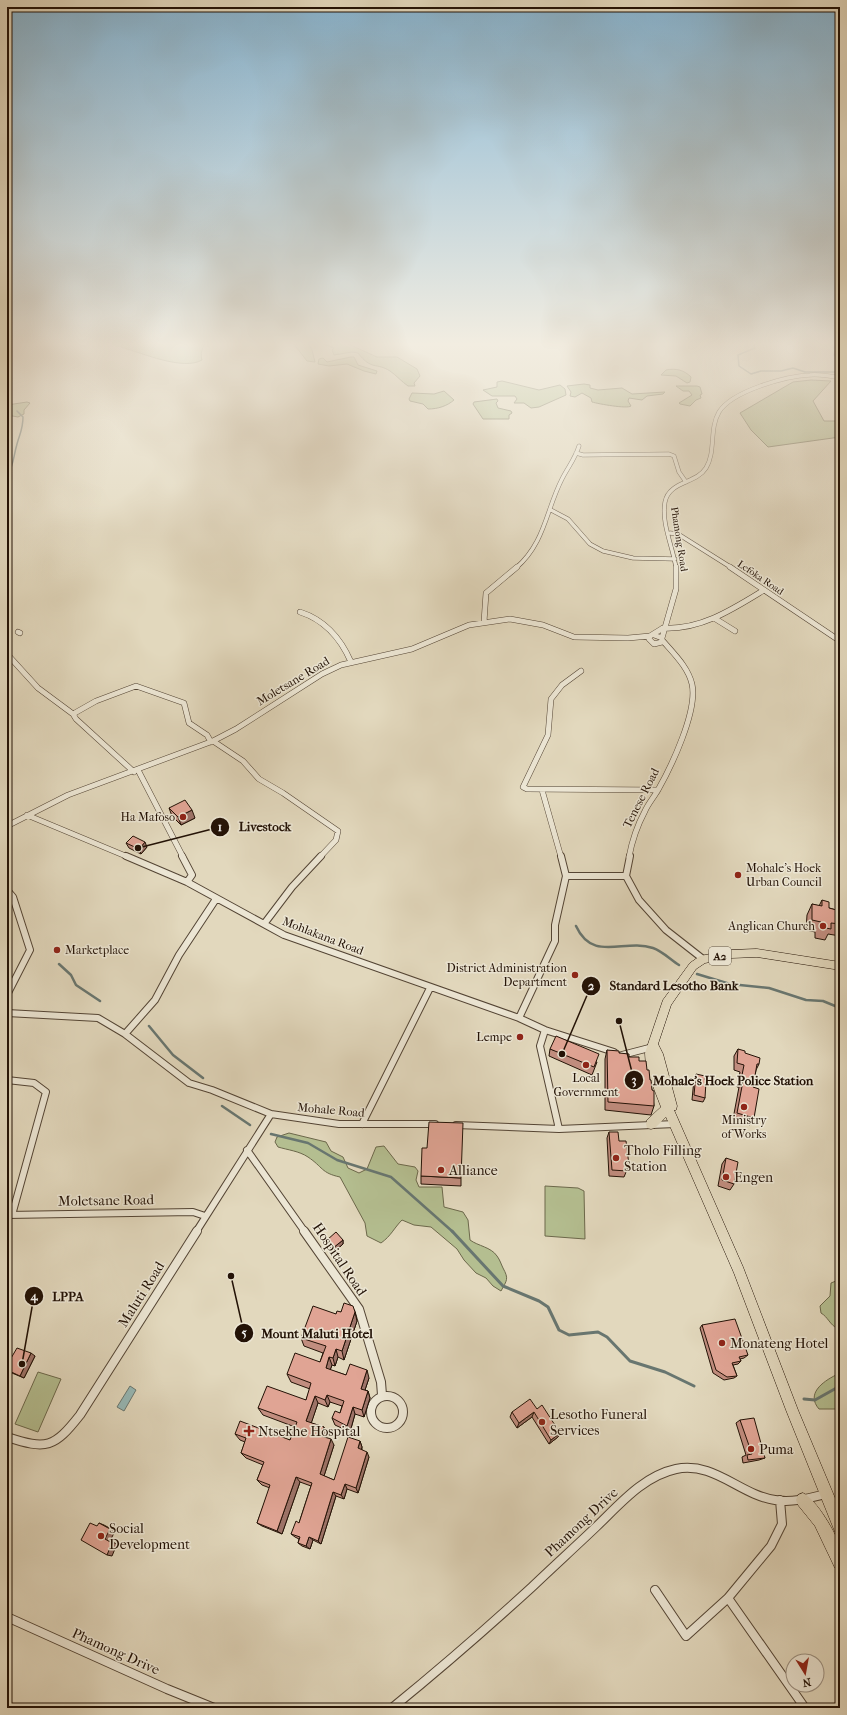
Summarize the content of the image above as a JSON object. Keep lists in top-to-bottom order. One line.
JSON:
{"streets":{"main road":["A2"],"street":["Phamong Road","Lefoka Road","Moletsane Road","Tenese Road","Mohlakana Road","Mohale Road","Hospital Road","Maluti Road","Phamong Drive"]},"crossings":[["Phamong Road","Lefoka Road"],["Phamong Road","Tenese Road"],["Moletsane Road","Tenese Road"],["Moletsane Road","Mohlakana Road"],["Moletsane Road","Maluti Road"],["A2","Phamong Drive"],["Mohale Road","Maluti Road"],["Hospital Road","Maluti Road"]],"places":{"other":["Ha Mafoso","Livestock","Mohale's Hoek Urban Council","Anglican Church","Marketplace","District Administration Department","Mohale's Hoek Police Station","Lempe","Standard Lesotho Bank","Local Government","Ministry of Works","Tholo Filling Station","Alliance","Engen","Mount Maluti Hotel","Monateng Hotel","LPPA","Lesotho Funeral Services","Puma","Social Development"],"health":["Ntsekhe Hospital"]},"north":"bottom"}
